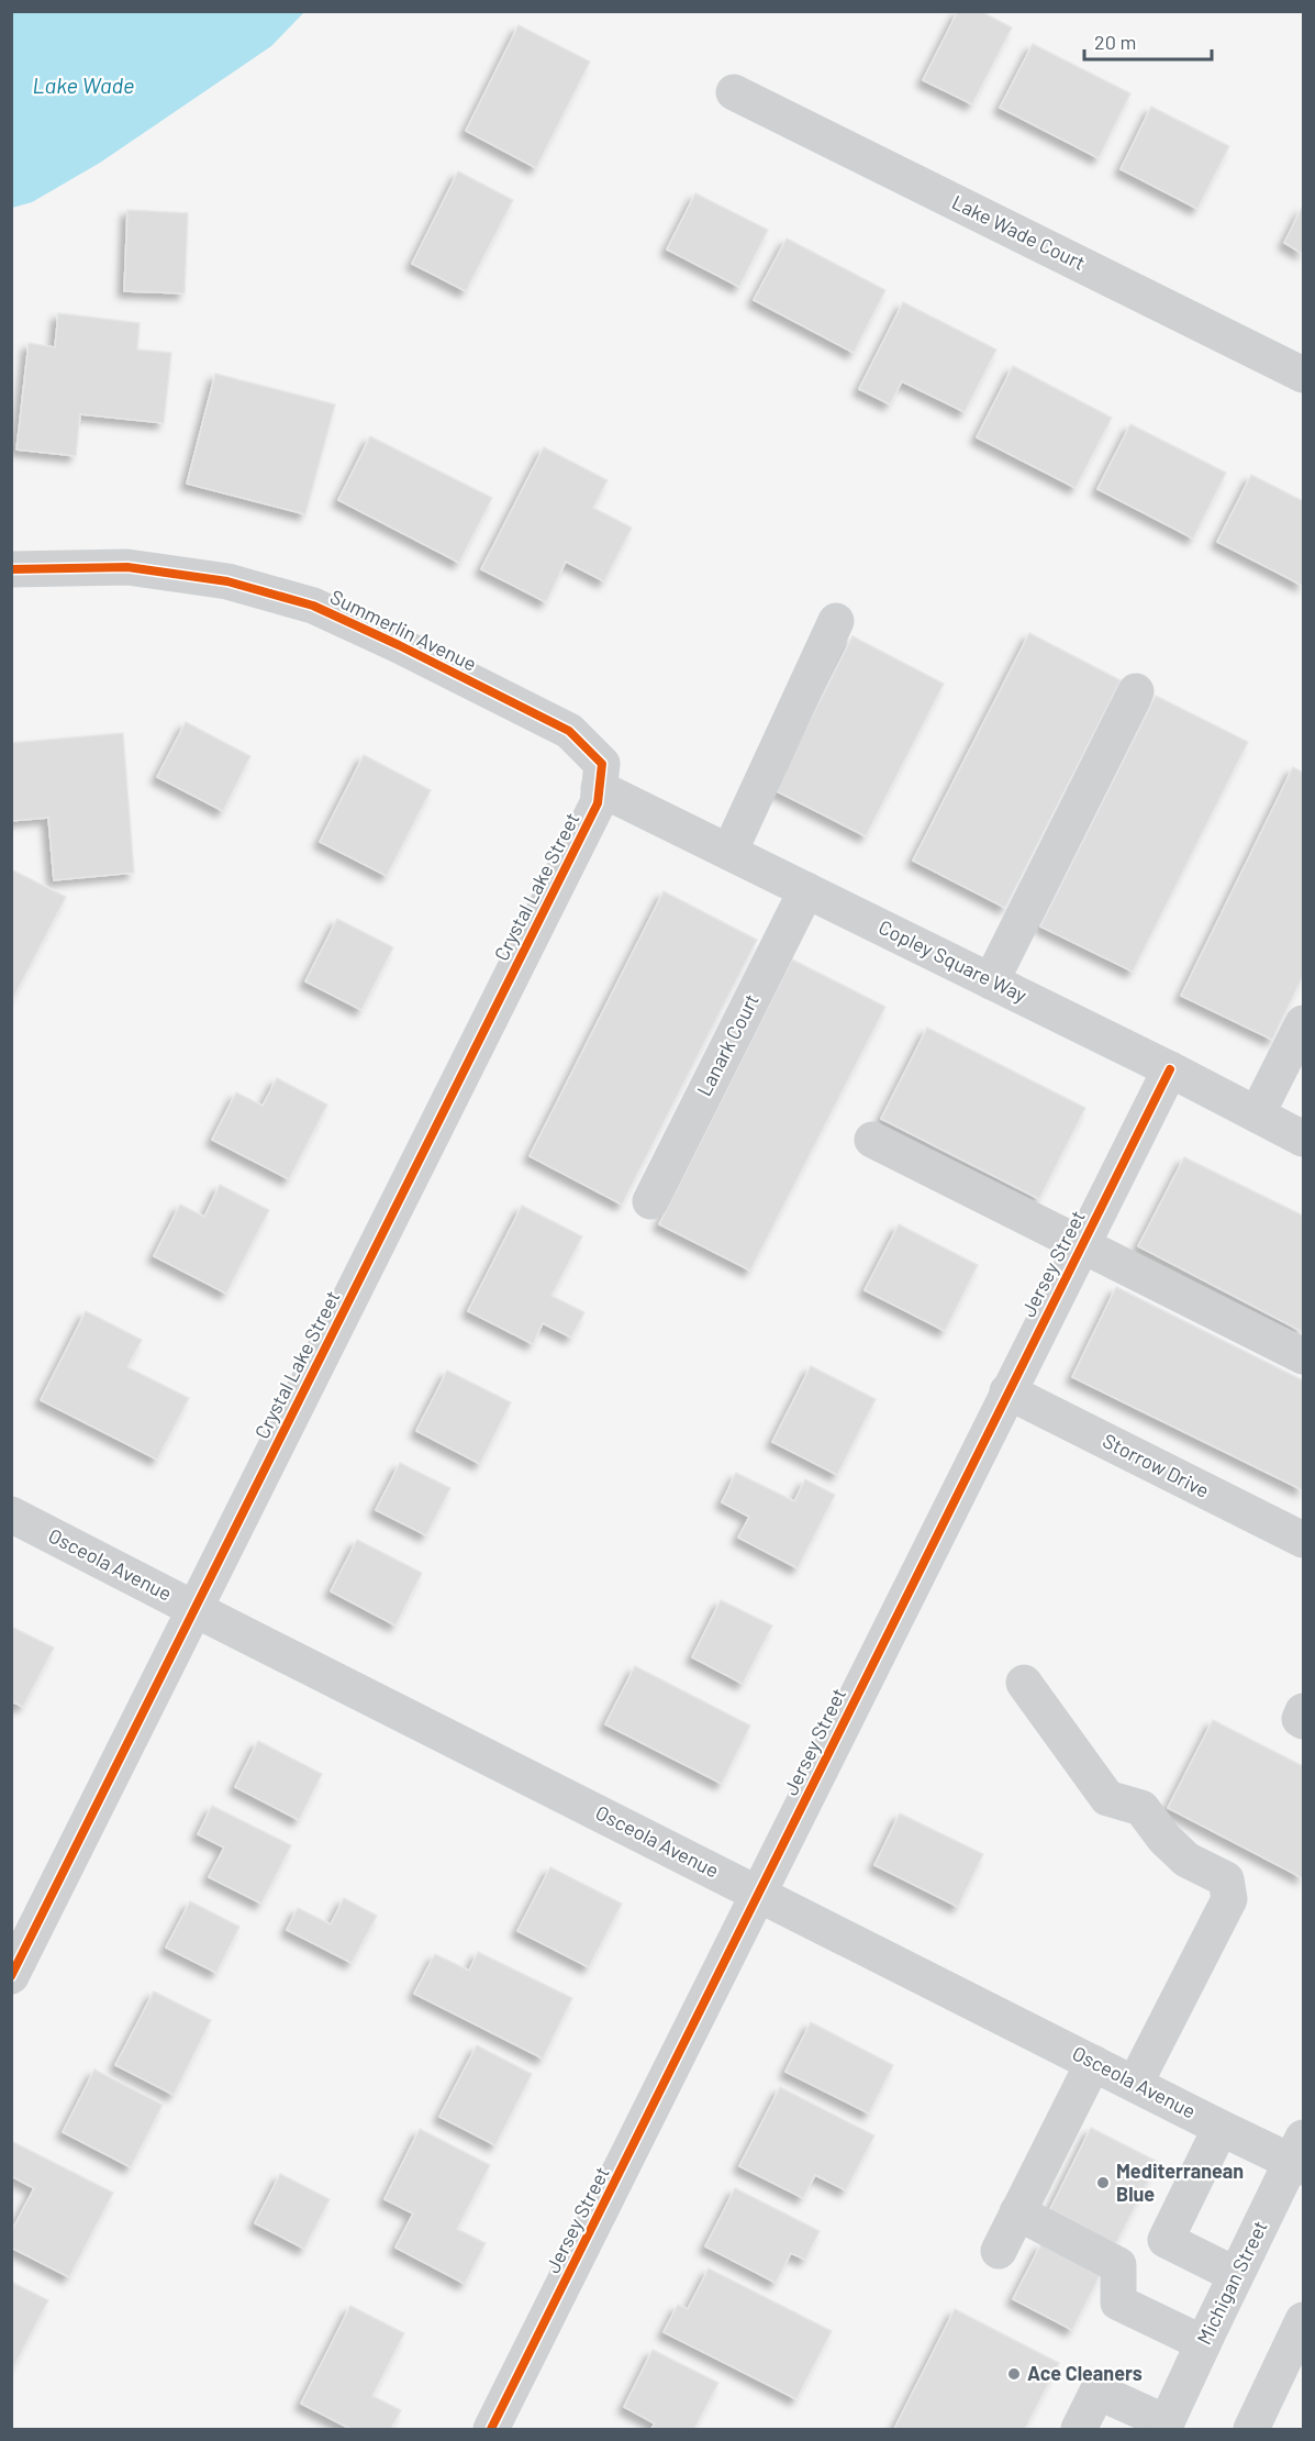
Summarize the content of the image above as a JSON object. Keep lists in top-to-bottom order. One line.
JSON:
{"streets":{"street":["Lake Wade Court","Summerlin Avenue","Crystal Lake Street","Copley Square Way","Lanark Court","Jersey Street","Storrow Drive","Osceola Avenue","Michigan Street"]},"crossings":[["Summerlin Avenue","Crystal Lake Street"],["Summerlin Avenue","Copley Square Way"],["Crystal Lake Street","Copley Square Way"],["Crystal Lake Street","Osceola Avenue"],["Copley Square Way","Lanark Court"],["Copley Square Way","Jersey Street"],["Jersey Street","Storrow Drive"],["Jersey Street","Osceola Avenue"],["Osceola Avenue","Michigan Street"]],"water":["Lake Wade"],"places":["Mediterranean Blue","Ace Cleaners"],"scale_bar":"20 m"}
